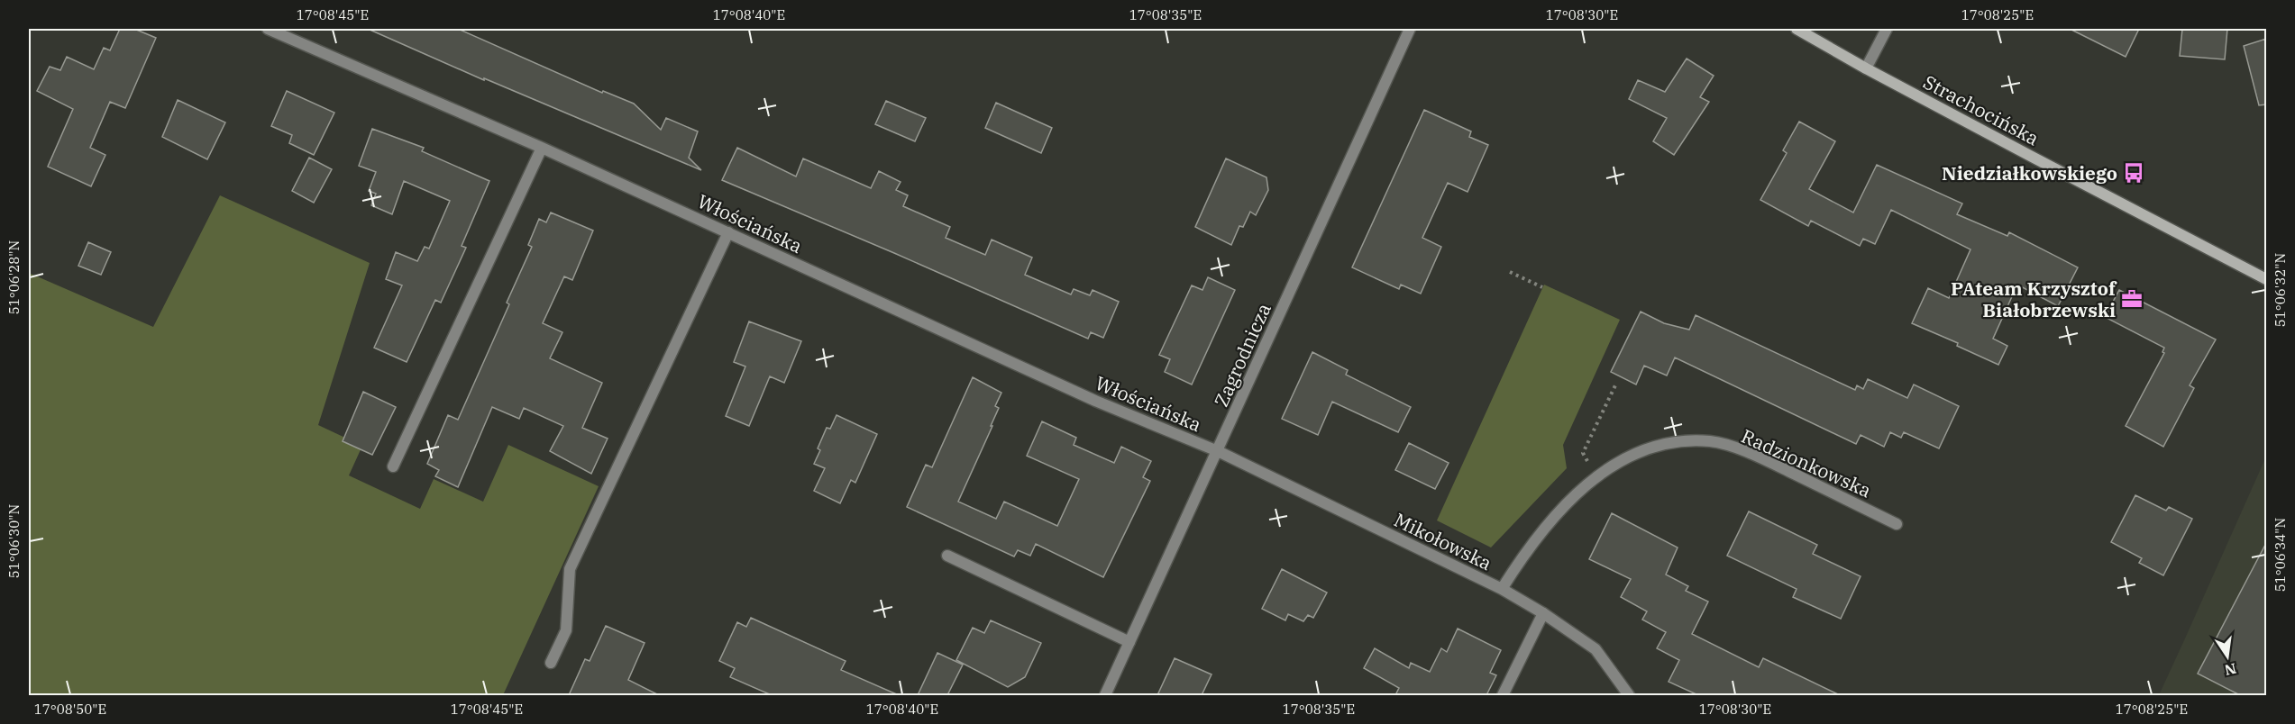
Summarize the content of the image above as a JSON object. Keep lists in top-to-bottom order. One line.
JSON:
{"streets":{"main road":["Strachocińska"],"street":["Włościańska","Zagrodnicza","Radzionkowska","Mikołowska"]},"crossings":[["Włościańska","Zagrodnicza"],["Włościańska","Mikołowska"],["Zagrodnicza","Mikołowska"],["Radzionkowska","Mikołowska"]],"places":{"bus stop":["Niedziałkowskiego"],"office":["PAteam Krzysztof Białobrzewski"]},"north":"bottom","coordinates":["17°08'45\"E","17°08'40\"E","17°08'35\"E","17°08'30\"E","17°08'25\"E","51°06'28\"N","51°06'32\"N","51°06'30\"N","51°06'34\"N","17°08'50\"E"]}
